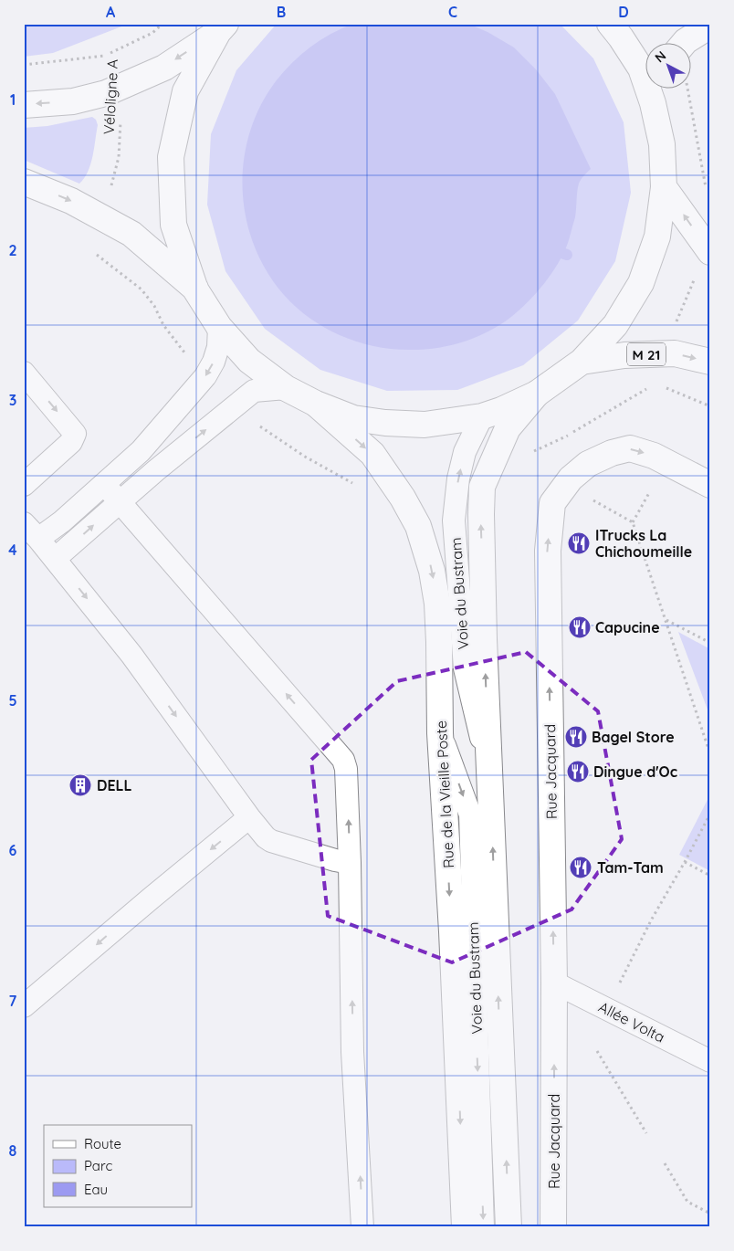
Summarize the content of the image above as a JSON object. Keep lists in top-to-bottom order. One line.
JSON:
{"streets":{"main road":["M 21","Rue Jacquard","Rue de la Vieille Poste"],"lane":["Voie du Bustram","Allée Volta"],"path":["Véloligne A"]},"crossings":[["Voie du Bustram","Rue de la Vieille Poste"],["Rue Jacquard","Allée Volta"]],"places":{"restaurant":["ITrucks La Chichoumeille","Capucine","Bagel Store","Dingue d'Oc","Tam-Tam"],"building":["DELL"]},"legend":["Route","Parc","Eau"],"north":"top left","grid":{"columns":["A","B","C","D"],"rows":["1","2","3","4","5","6","7","8"]}}
